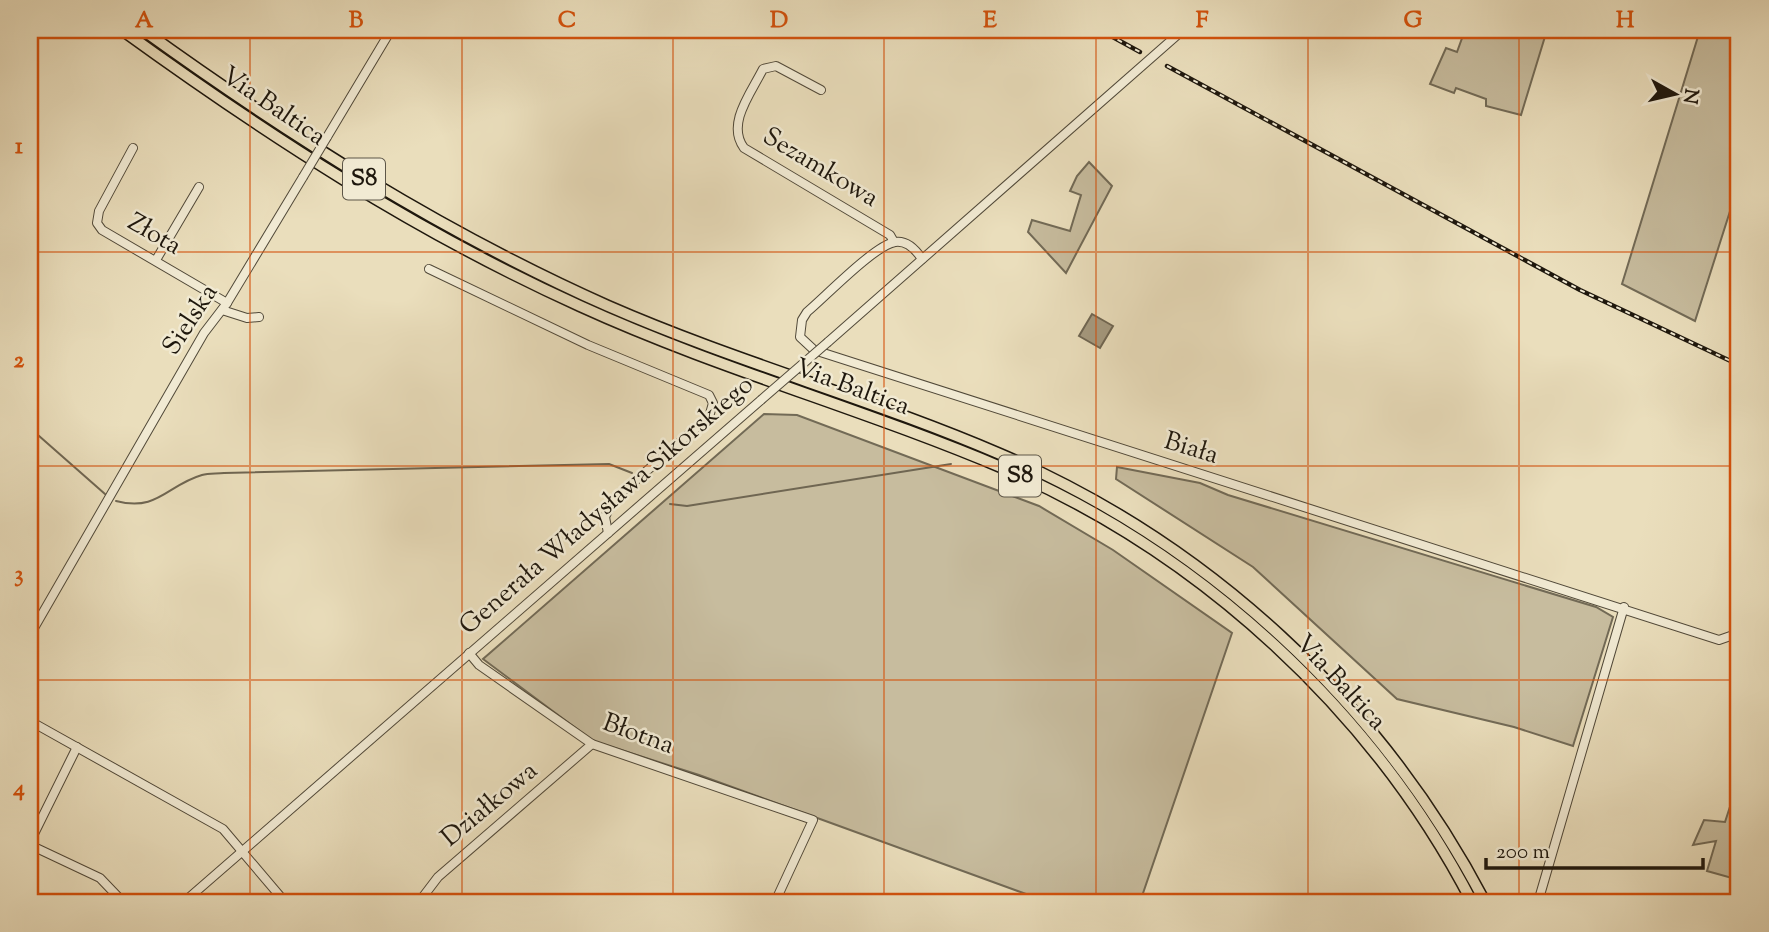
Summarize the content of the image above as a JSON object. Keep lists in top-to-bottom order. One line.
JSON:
{"streets":{"highway":["Via Baltica","S8"],"street":["Sezamkowa","Złota","Sielska","Biała","Generała Władysława Sikorskiego","Błotna","Działkowa"]},"crossings":[["Sezamkowa","Biała"],["Złota","Sielska"],["Generała Władysława Sikorskiego","Błotna"],["Błotna","Działkowa"]],"scale_bar":"200 m","north":"right","grid":{"columns":["A","B","C","D","E","F","G","H"],"rows":["1","2","3","4"]}}
